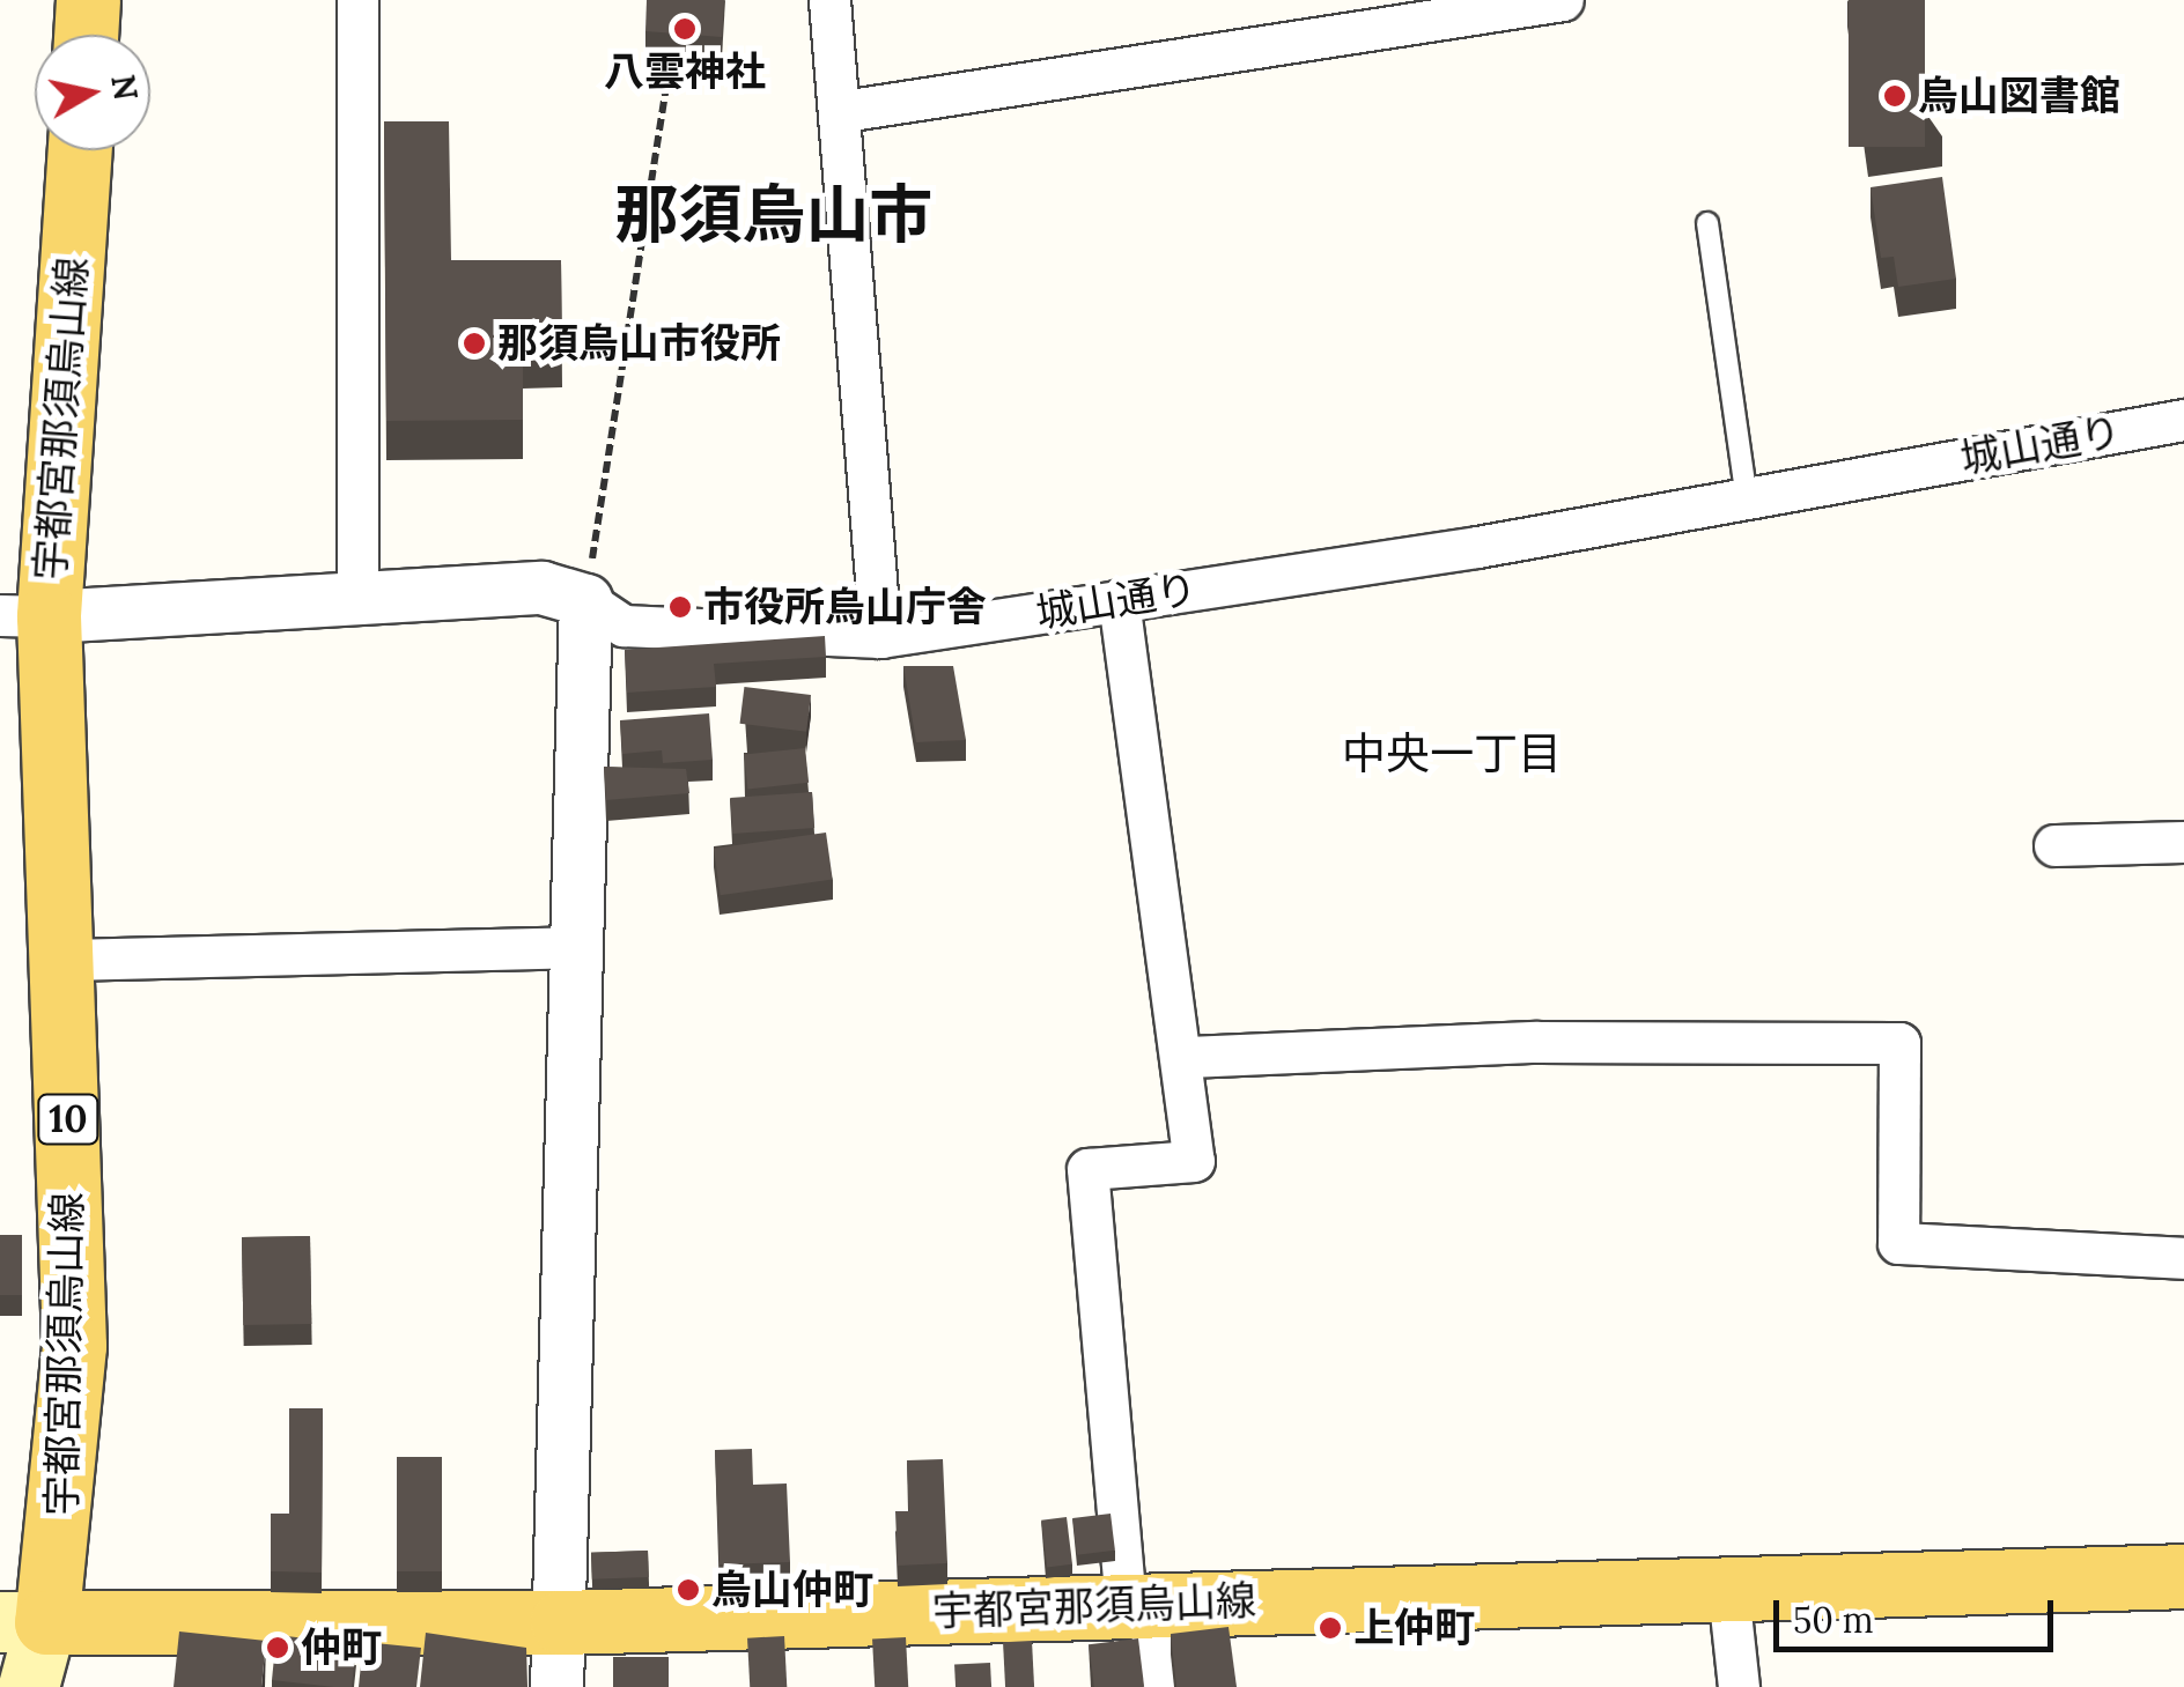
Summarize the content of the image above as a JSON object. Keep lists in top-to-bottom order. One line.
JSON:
{"streets":{"main road":["宇都宮那須烏山線","10"],"street":["城山通り"]},"crossings":[["宇都宮那須烏山線","城山通り"]],"districts":["那須烏山市","中央一丁目"],"places":["八雲神社","烏山図書館","那須烏山市役所","市役所烏山庁舎","烏山仲町","上仲町","仲町"],"scale_bar":"50 m","north":"right"}
